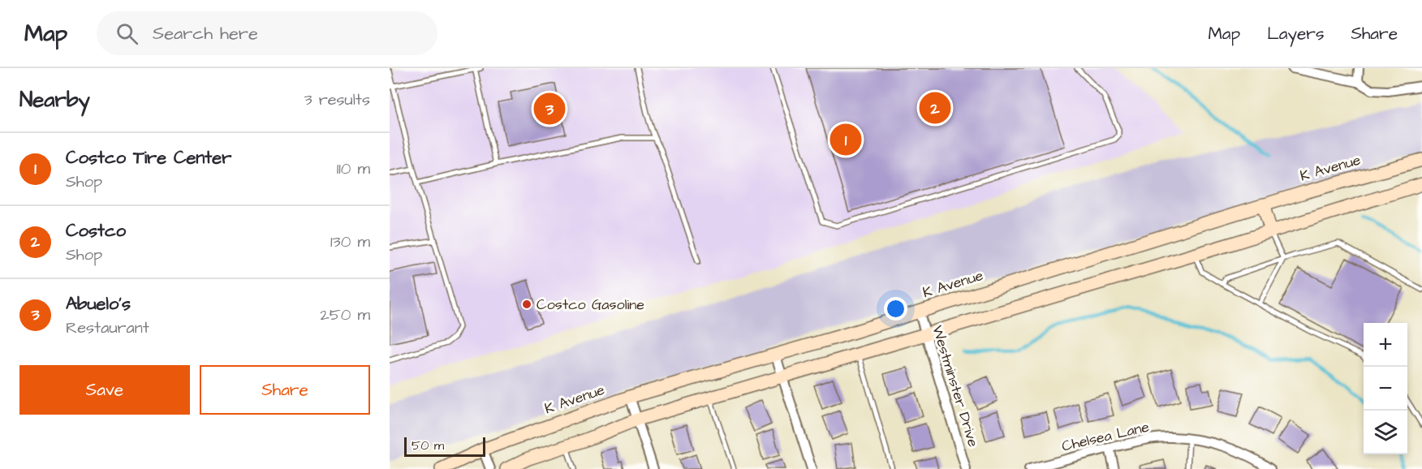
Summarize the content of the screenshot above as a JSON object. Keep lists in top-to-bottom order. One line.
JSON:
{"streets":{"main road":["K Avenue"],"street":["Westminster Drive","Chelsea Lane"]},"crossings":[["K Avenue","Westminster Drive"]],"places":["Costco Gasoline"],"scale_bar":"50 m","page":{"header":"Map","search":"Search here","nav":["Map","Layers","Share"],"heading":["Nearby","3 results"],"pins":["2","3","1"],"list":[{"mark":"1","name":"Costco Tire Center","note":"Shop","value":"110 m"},{"mark":"2","name":"Costco","note":"Shop","value":"130 m"},{"mark":"3","name":"Abuelo's","note":"Restaurant","value":"250 m"}],"map_buttons":["+","−"],"buttons":["Save","Share"],"scale":"50 m"}}
